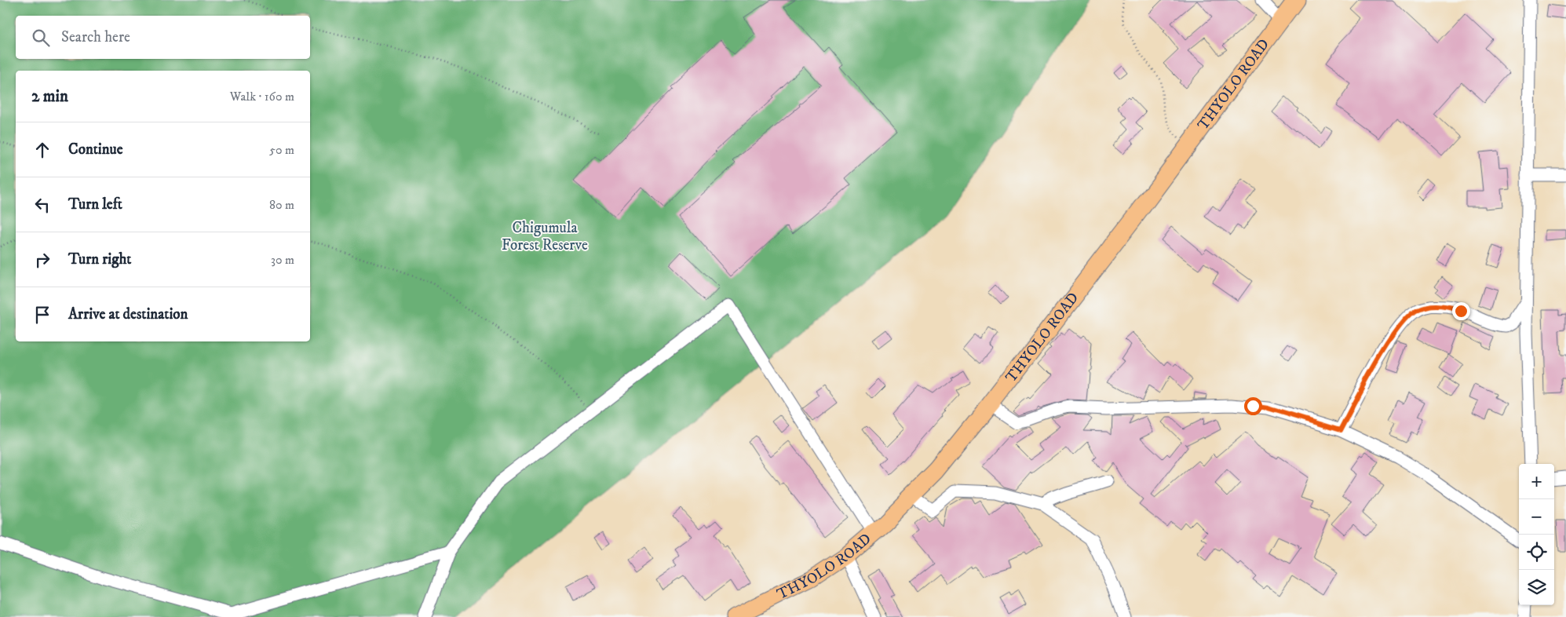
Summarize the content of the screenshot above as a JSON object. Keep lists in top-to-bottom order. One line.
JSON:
{"streets":{"highway":["THYOLO ROAD"]},"parks":["Chigumula Forest Reserve"],"page":{"search":"Search here","heading":["2 min","Walk · 160 m"],"list":[["Continue","50 m"],["Turn left","80 m"],["Turn right","30 m"],"Arrive at destination"],"map_buttons":["+","−"]}}
